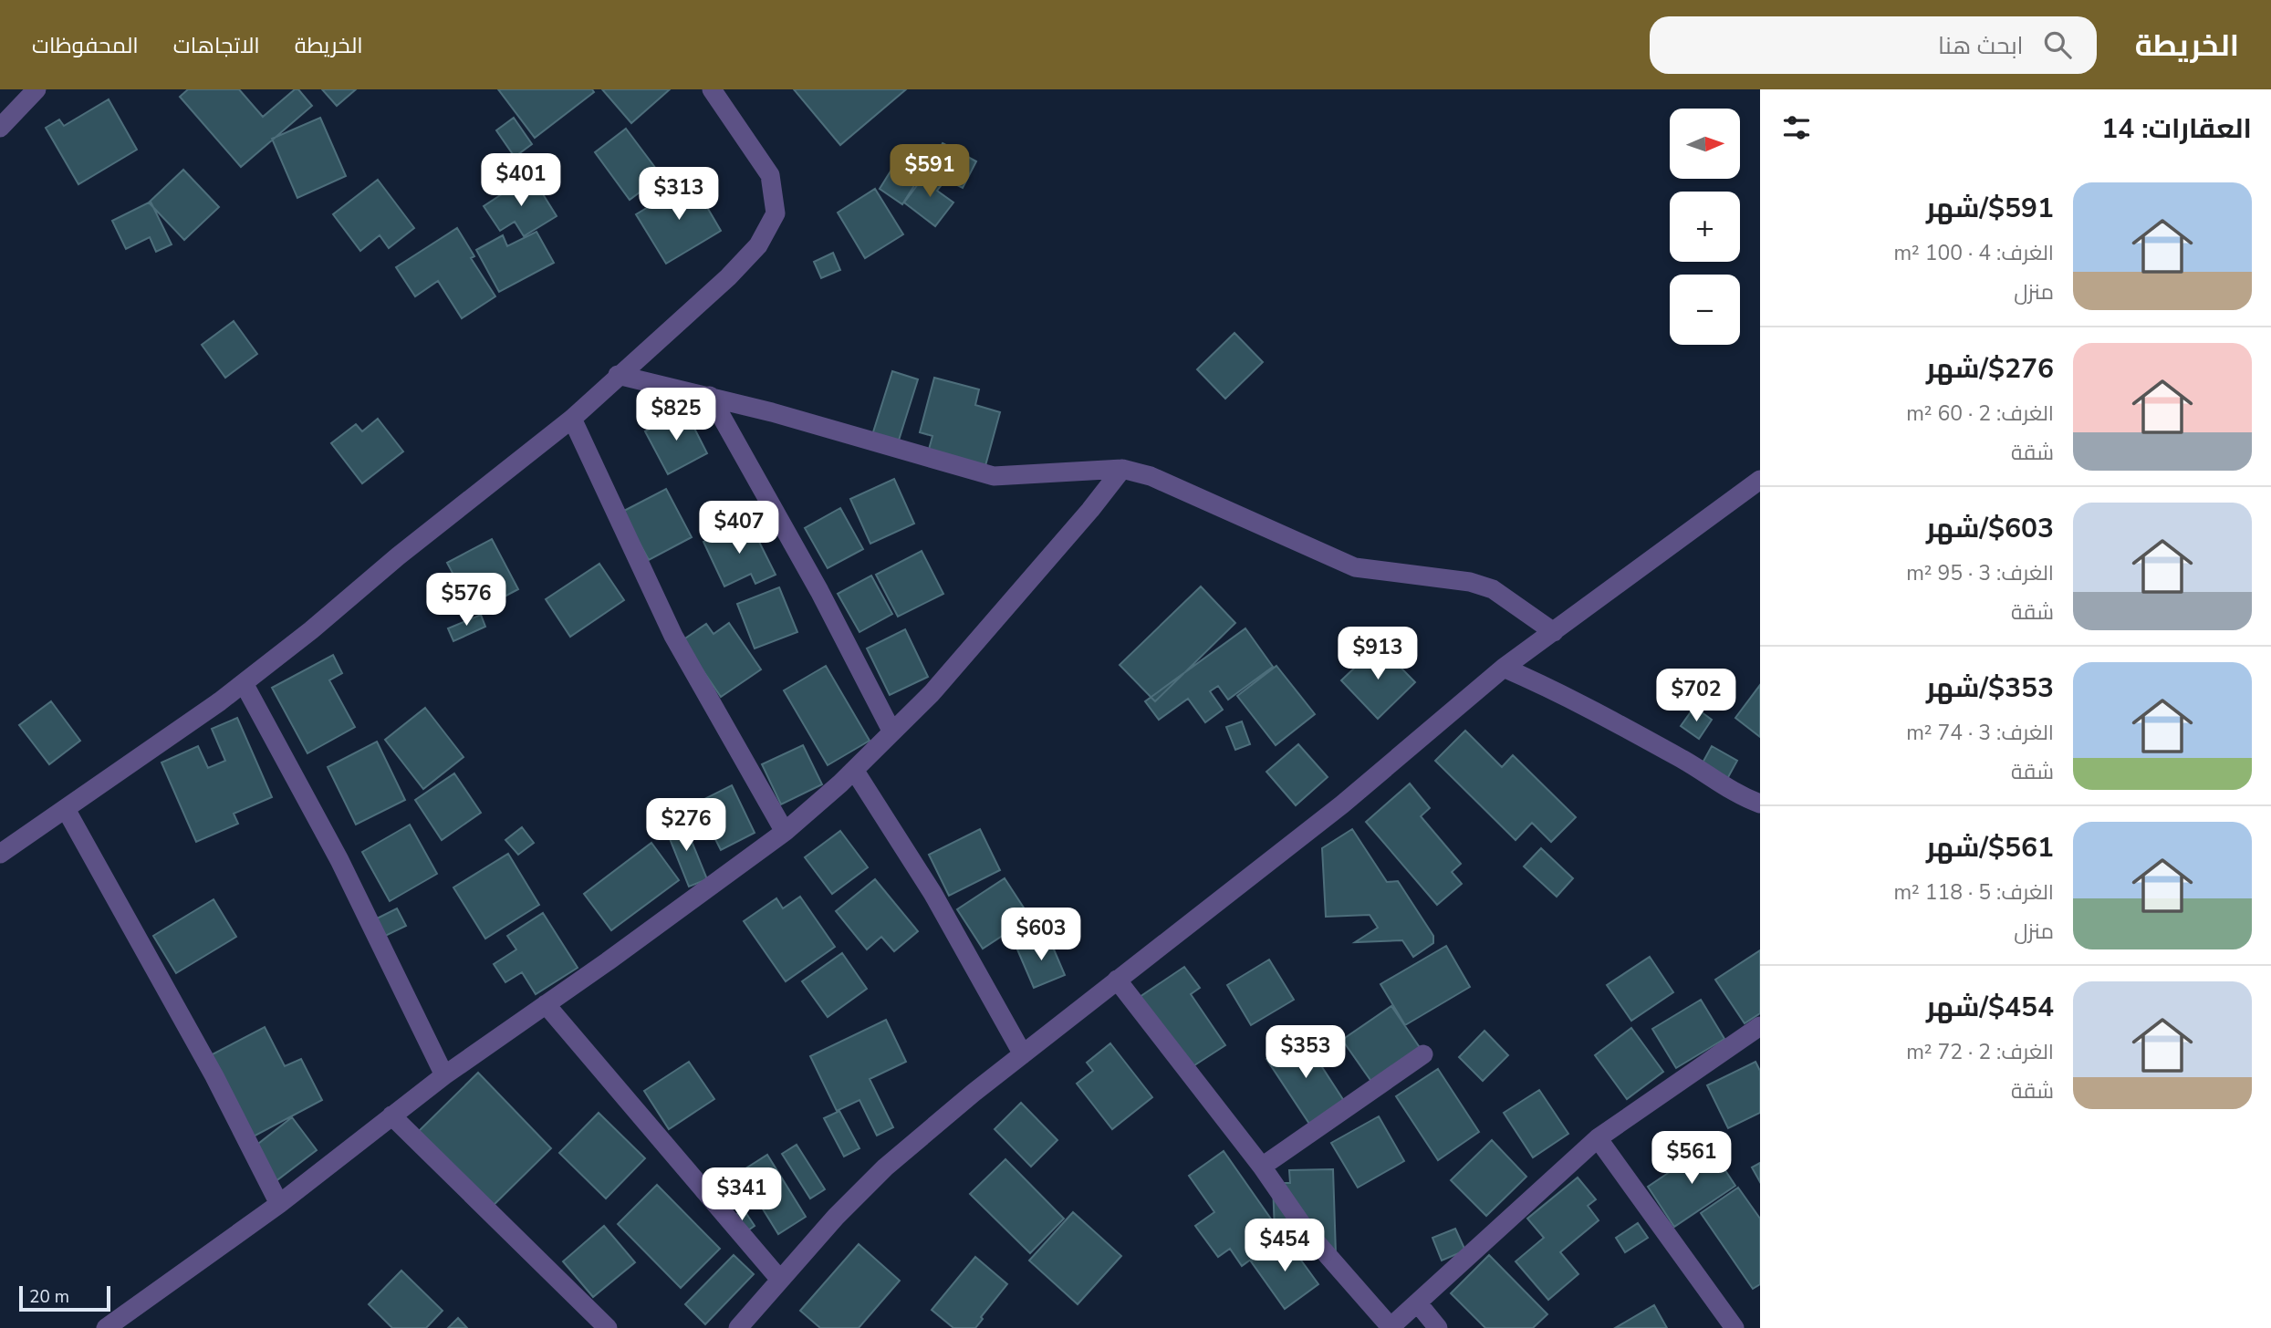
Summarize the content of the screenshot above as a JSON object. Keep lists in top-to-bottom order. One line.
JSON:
{"scale_bar":"20 m","north":"right","page":{"header":"الخريطة","search":"ابحث هنا","nav":["الخريطة","الاتجاهات","المحفوظات"],"heading":"العقارات: 14","map_buttons":["+","−"],"price":["$591","$401","$313","$825","$407","$576","$913","$702","$276","$603","$353","$561","$341","$454"],"list":[{"name":"$591/شهر","note":"الغرف: 4 · 100 m² · منزل"},{"name":"$276/شهر","note":"الغرف: 2 · 60 m² · شقة"},{"name":"$603/شهر","note":"الغرف: 3 · 95 m² · شقة"},{"name":"$353/شهر","note":"الغرف: 3 · 74 m² · شقة"},{"name":"$561/شهر","note":"الغرف: 5 · 118 m² · منزل"},{"name":"$454/شهر","note":"الغرف: 2 · 72 m² · شقة"}],"scale":"20 m"}}
